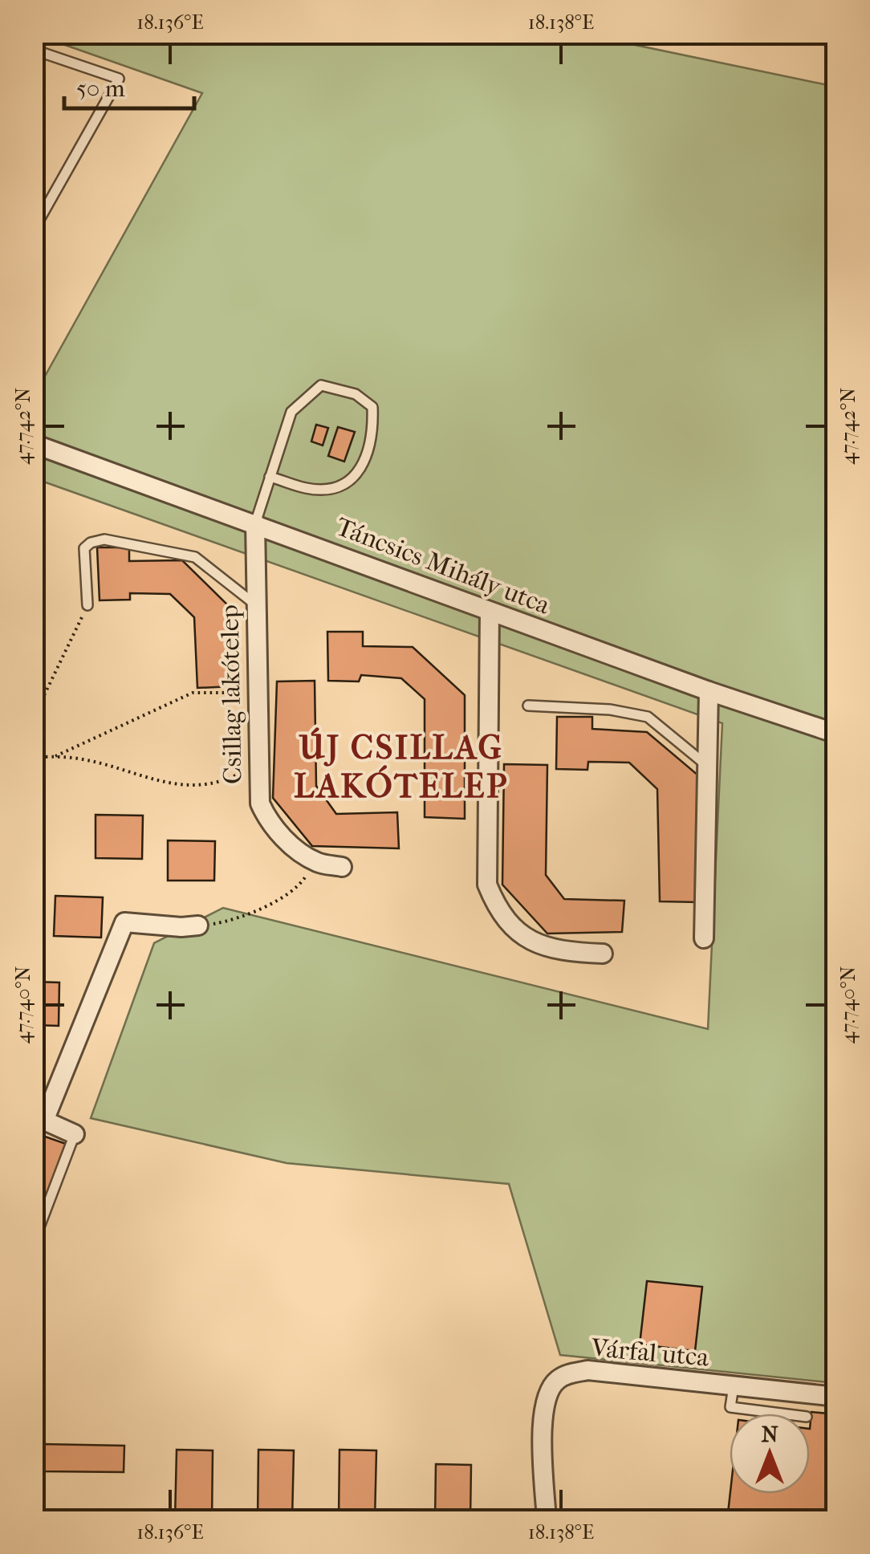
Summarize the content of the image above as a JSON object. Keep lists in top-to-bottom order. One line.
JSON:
{"streets":{"street":["Táncsics Mihály utca","Csillag lakótelep","Várfal utca"]},"crossings":[["Táncsics Mihály utca","Csillag lakótelep"]],"districts":["ÚJ CSILLAG LAKÓTELEP"],"scale_bar":"50 m","north":"top","coordinates":["18.136°E","18.138°E","47.742°N","47.740°N"]}
